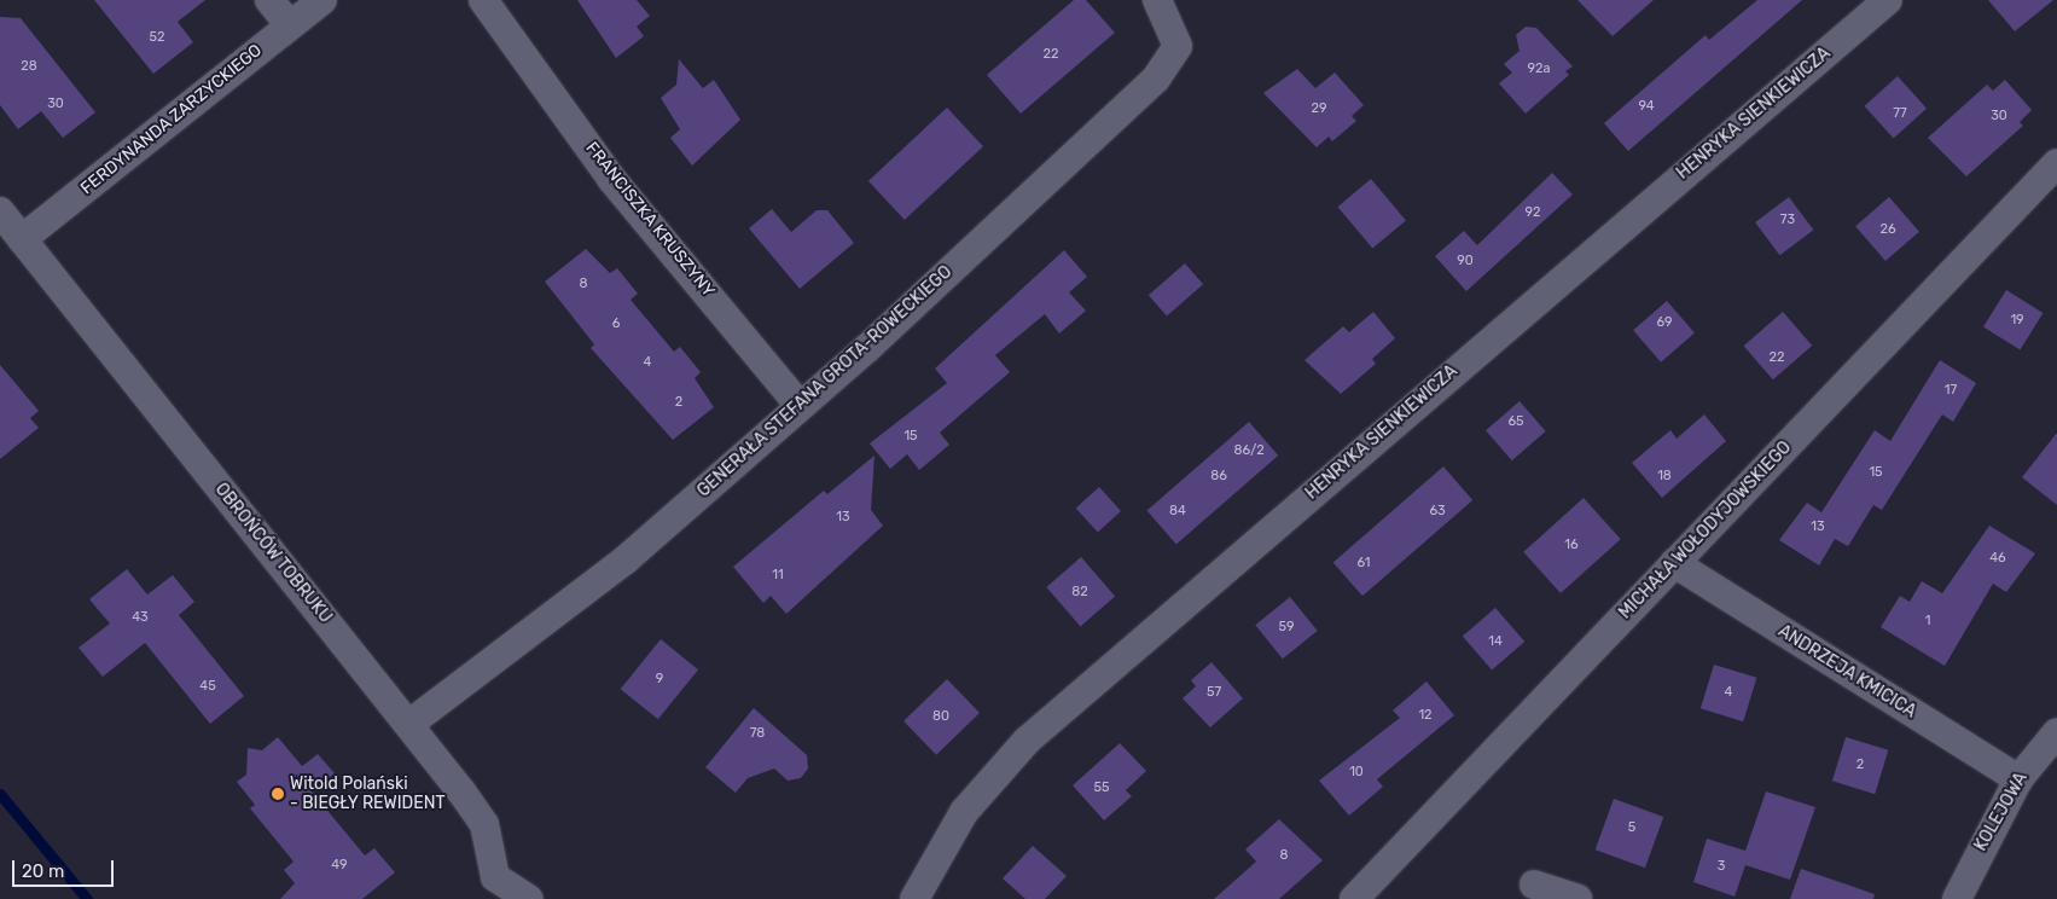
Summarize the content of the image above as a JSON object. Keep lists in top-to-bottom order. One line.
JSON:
{"streets":{"street":["HENRYKA SIENKIEWICZA","FERDYNANDA ZARZYCKIEGO","FRANCISZKA KRUSZYNY","GENERAŁA STEFANA GROTA-ROWECKIEGO","MICHAŁA WOŁODYJOWSKIEGO","OBROŃCÓW TOBRUKU","ANDRZEJA KMICICA","KOLEJOWA"]},"crossings":[["FERDYNANDA ZARZYCKIEGO","OBROŃCÓW TOBRUKU"],["FRANCISZKA KRUSZYNY","GENERAŁA STEFANA GROTA-ROWECKIEGO"],["GENERAŁA STEFANA GROTA-ROWECKIEGO","OBROŃCÓW TOBRUKU"],["MICHAŁA WOŁODYJOWSKIEGO","ANDRZEJA KMICICA"],["ANDRZEJA KMICICA","KOLEJOWA"]],"places":["Witold Polański - BIEGŁY REWIDENT"],"house_numbers":["52","22","28","92a","30","94","29","77","30","92","73","26","90","8","19","69","6","22","4","17","2","65","15","86/2","15","86","18","84","63","13","13","16","46","61","11","82","43","1","59","14","9","45","57","4","12","80","78","2","10","55","5","8","49","3"],"scale_bar":"20 m"}
